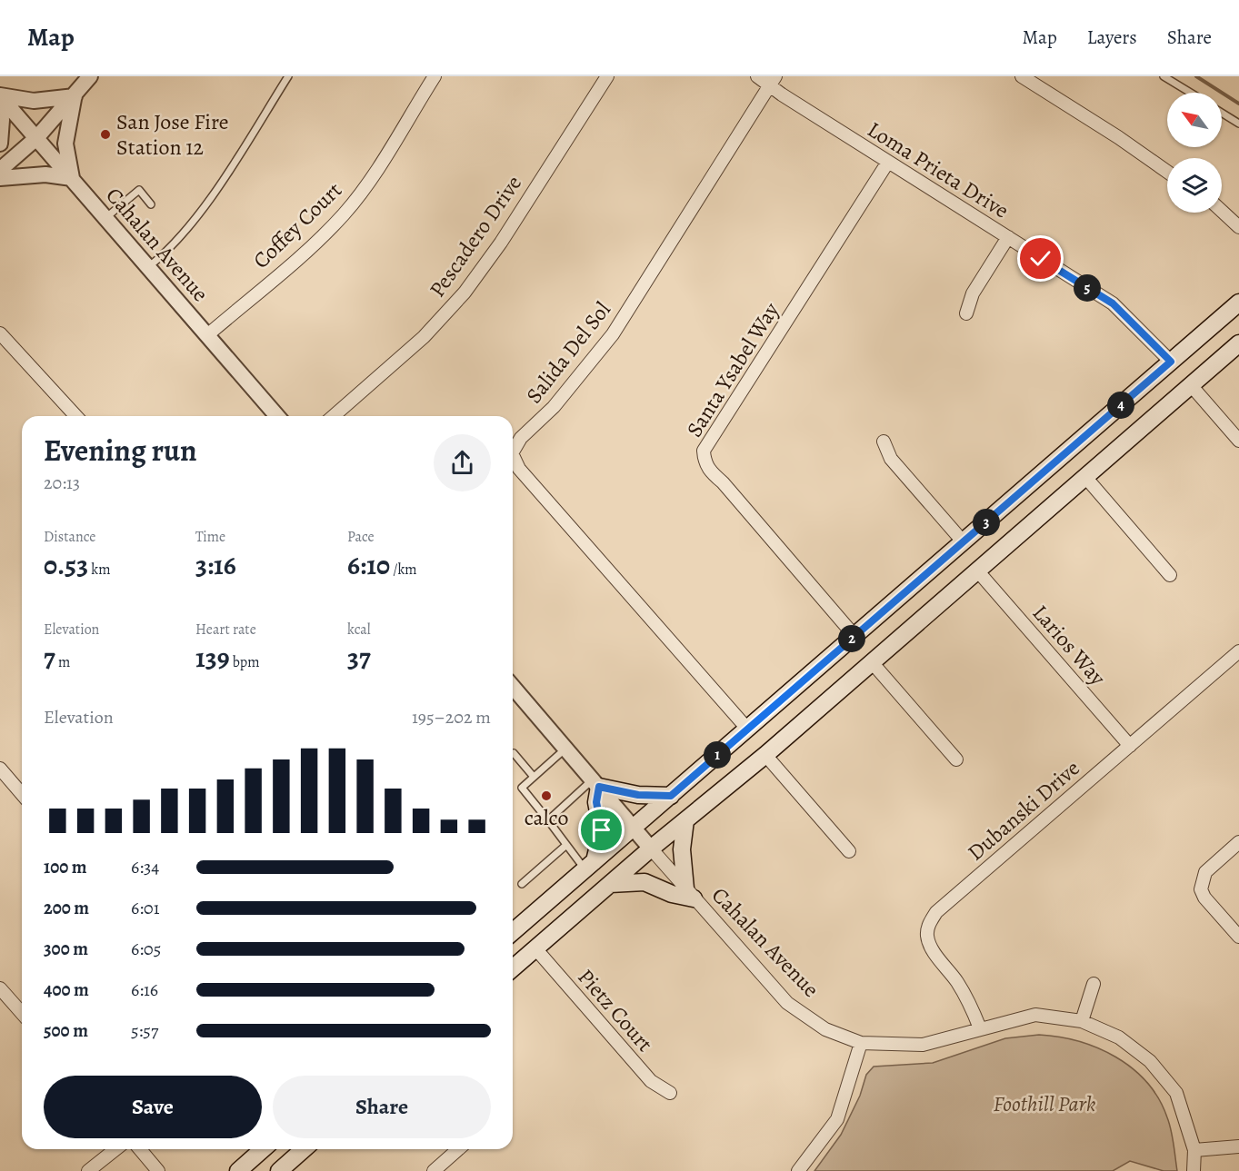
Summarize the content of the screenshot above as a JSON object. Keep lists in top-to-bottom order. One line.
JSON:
{"streets":{"street":["Loma Prieta Drive","Coffey Court","Pescadero Drive","Cahalan Avenue","Salida Del Sol","Santa Ysabel Way","Larios Way","Dubanski Drive","Pietz Court"]},"crossings":[["Loma Prieta Drive","Salida Del Sol"],["Loma Prieta Drive","Santa Ysabel Way"],["Coffey Court","Cahalan Avenue"],["Cahalan Avenue","Dubanski Drive"],["Larios Way","Dubanski Drive"]],"parks":["Foothill Park"],"places":["San Jose Fire Station 12","calco"],"north":"top left","page":{"header":"Map","nav":["Map","Layers","Share"],"pins":["5","4","3","2","1"],"heading":["Evening run","20:13"],"stats":[["Distance","0.53 km"],["Time","3:16"],["Pace","6:10 /km"],["Elevation","7 m"],["Heart rate","139 bpm"],["kcal","37"]],"chart":["Elevation","195–202 m"],"list":[{"name":"100 m","note":"6:34"},{"name":"200 m","note":"6:01"},{"name":"300 m","note":"6:05"},{"name":"400 m","note":"6:16"},{"name":"500 m","note":"5:57"}],"buttons":["Save","Share"]}}
